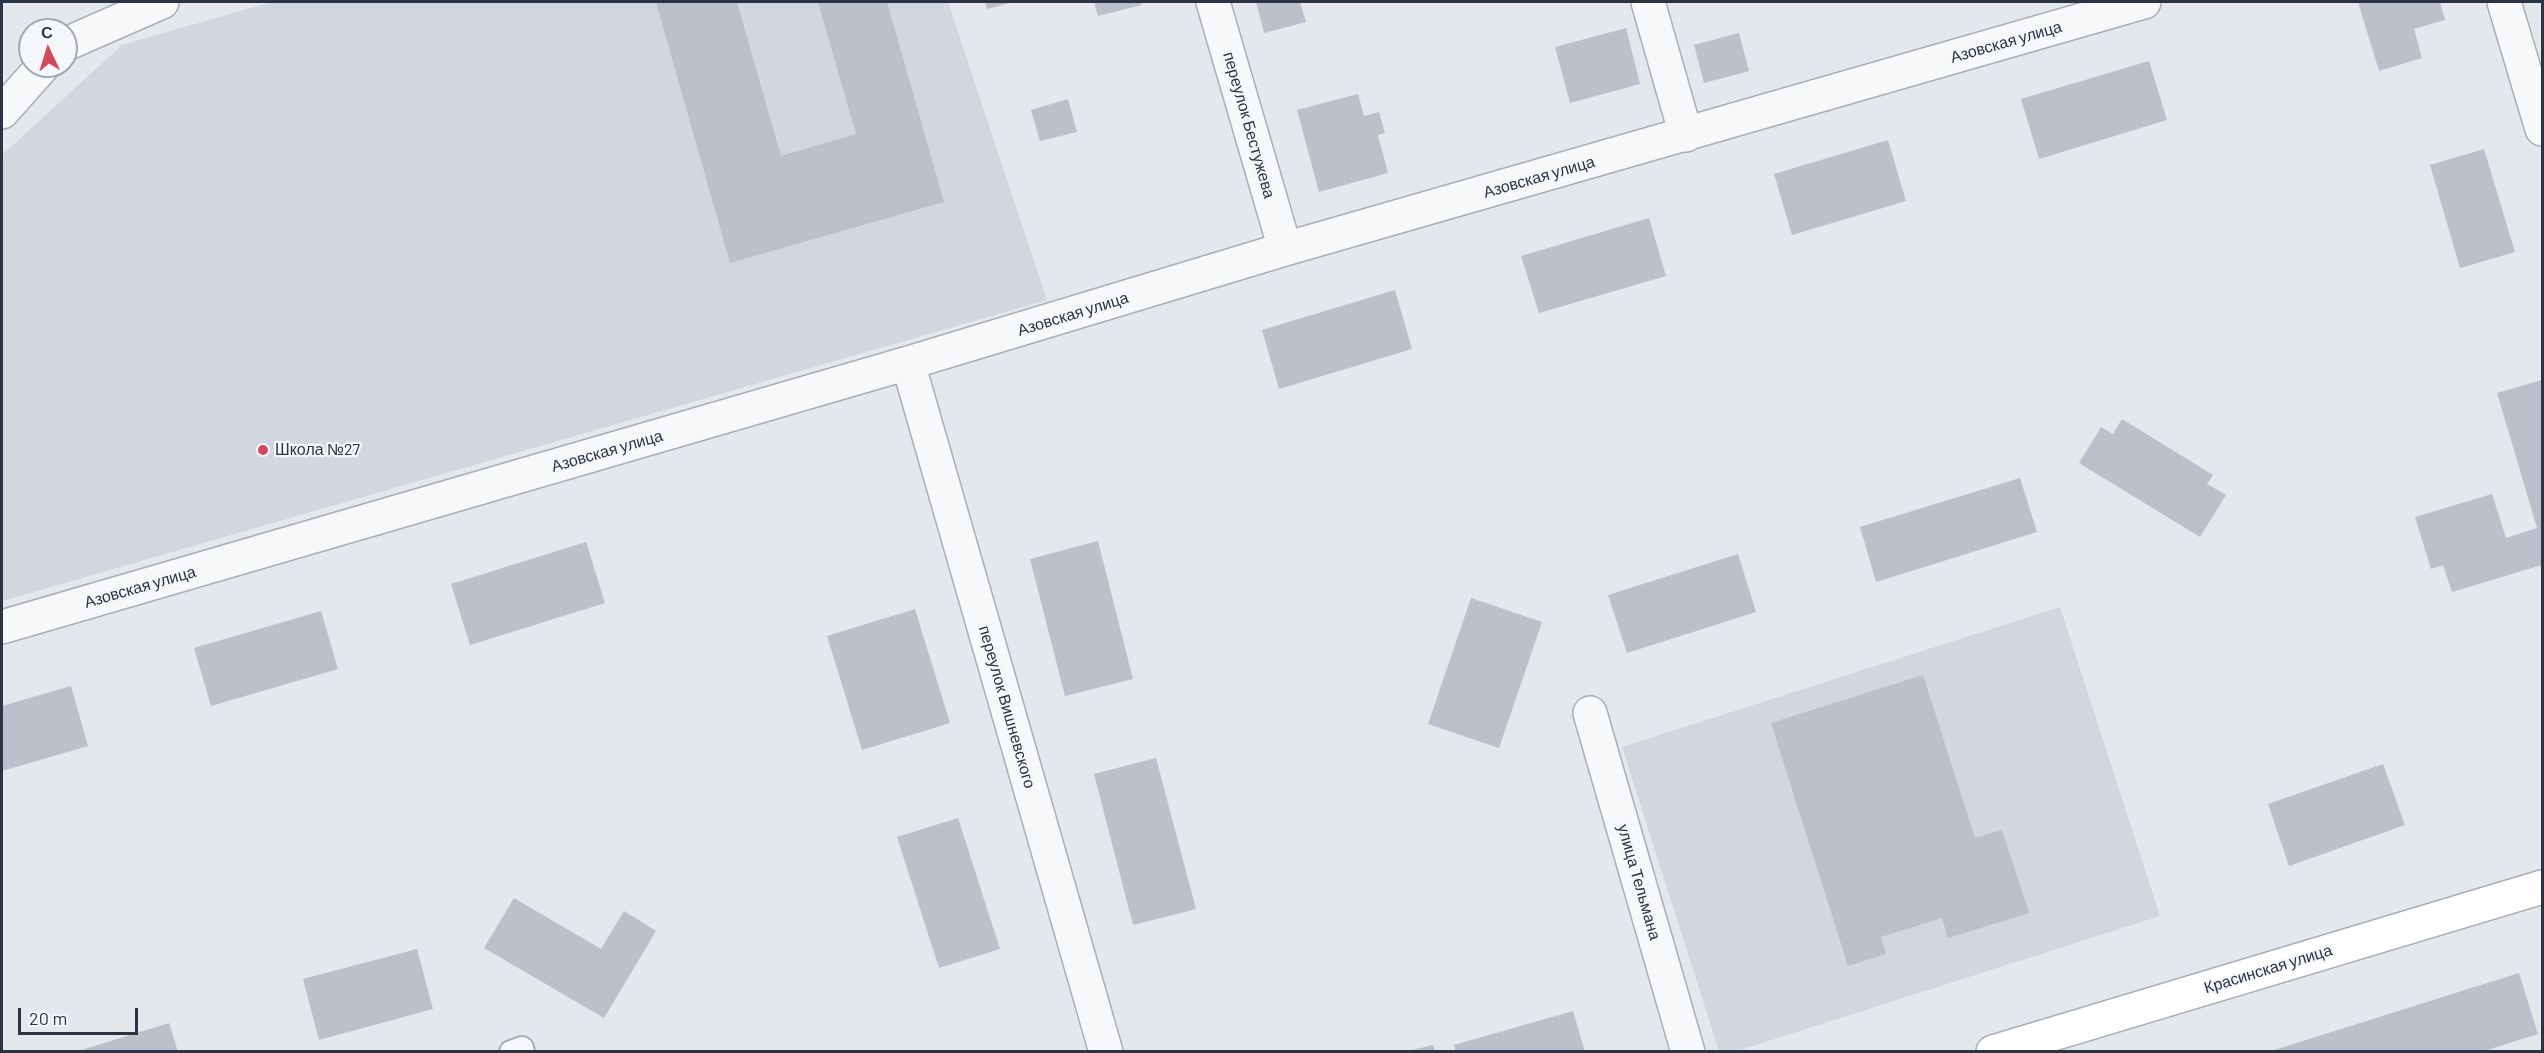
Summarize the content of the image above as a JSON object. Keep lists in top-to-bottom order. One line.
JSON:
{"streets":{"main road":["Красинская улица"],"street":["Азовская улица","переулок Бестужева","переулок Вишневского","улица Тельмана"]},"crossings":[["Азовская улица","переулок Бестужева"],["Азовская улица","переулок Вишневского"]],"places":["Школа №27"],"scale_bar":"20 m","north":"top"}
